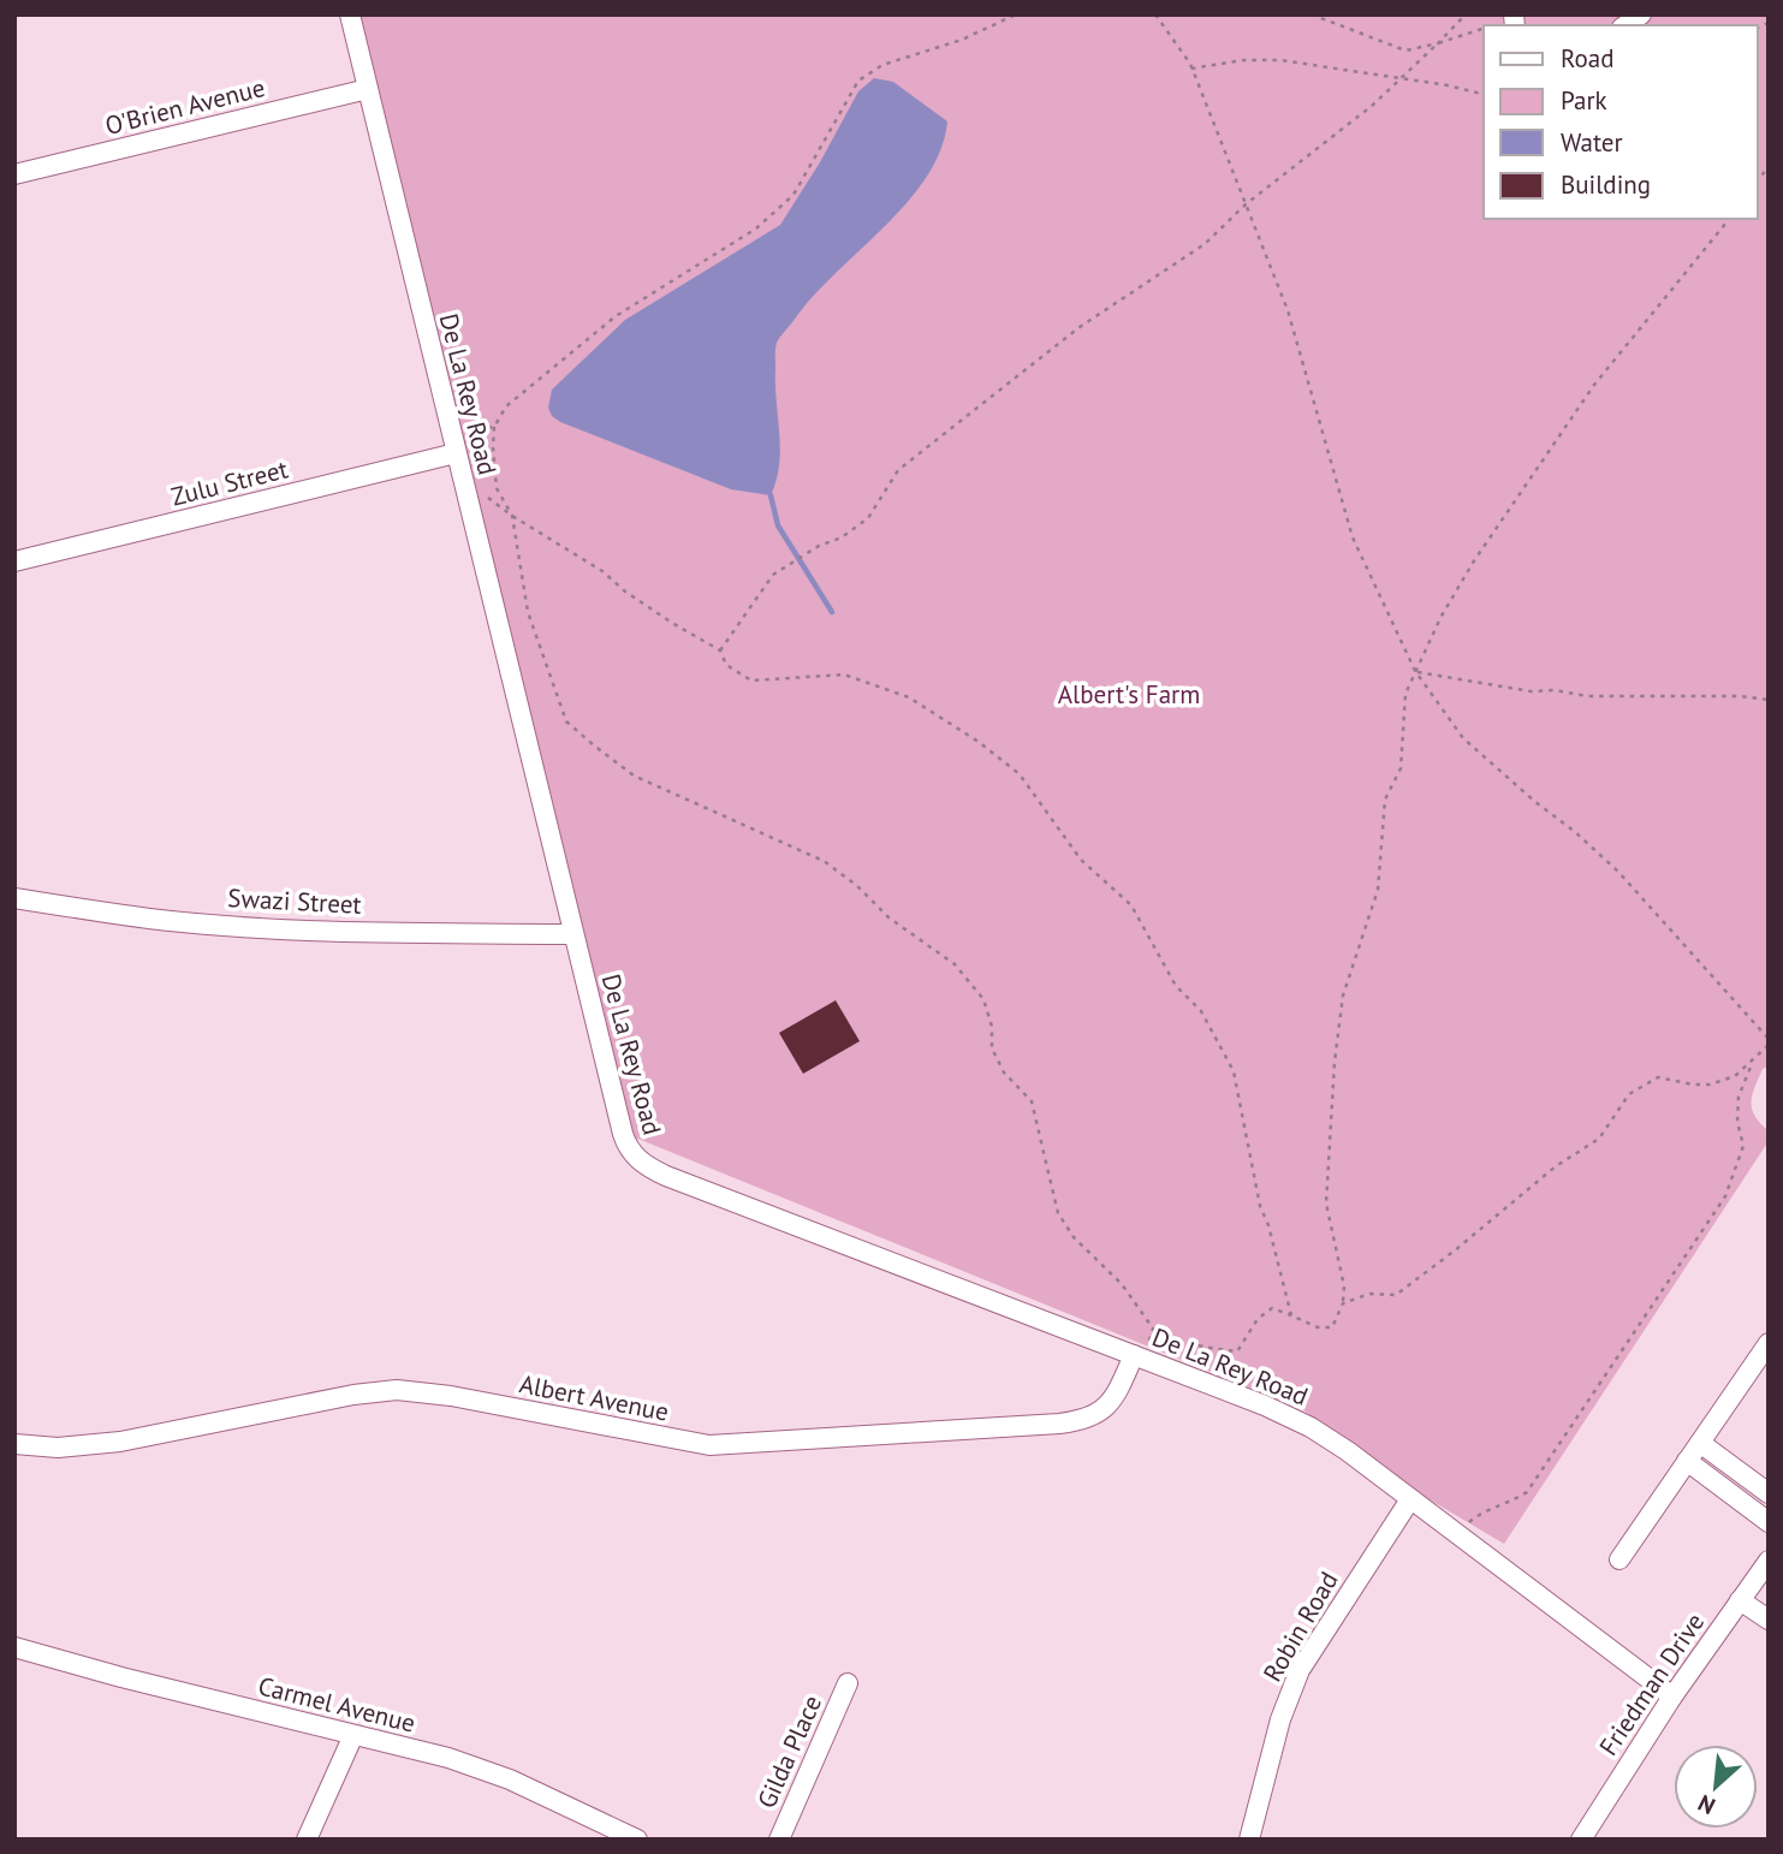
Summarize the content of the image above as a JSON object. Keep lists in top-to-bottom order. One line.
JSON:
{"streets":{"street":["O'Brien Avenue","De La Rey Road","Zulu Street","Swazi Street","Albert Avenue","Robin Road","Friedman Drive","Carmel Avenue","Gilda Place"]},"crossings":[["O'Brien Avenue","De La Rey Road"],["De La Rey Road","Zulu Street"],["De La Rey Road","Swazi Street"],["De La Rey Road","Albert Avenue"],["De La Rey Road","Robin Road"],["De La Rey Road","Friedman Drive"]],"parks":["Albert's Farm"],"legend":["Road","Park","Water","Building"],"north":"bottom left"}
